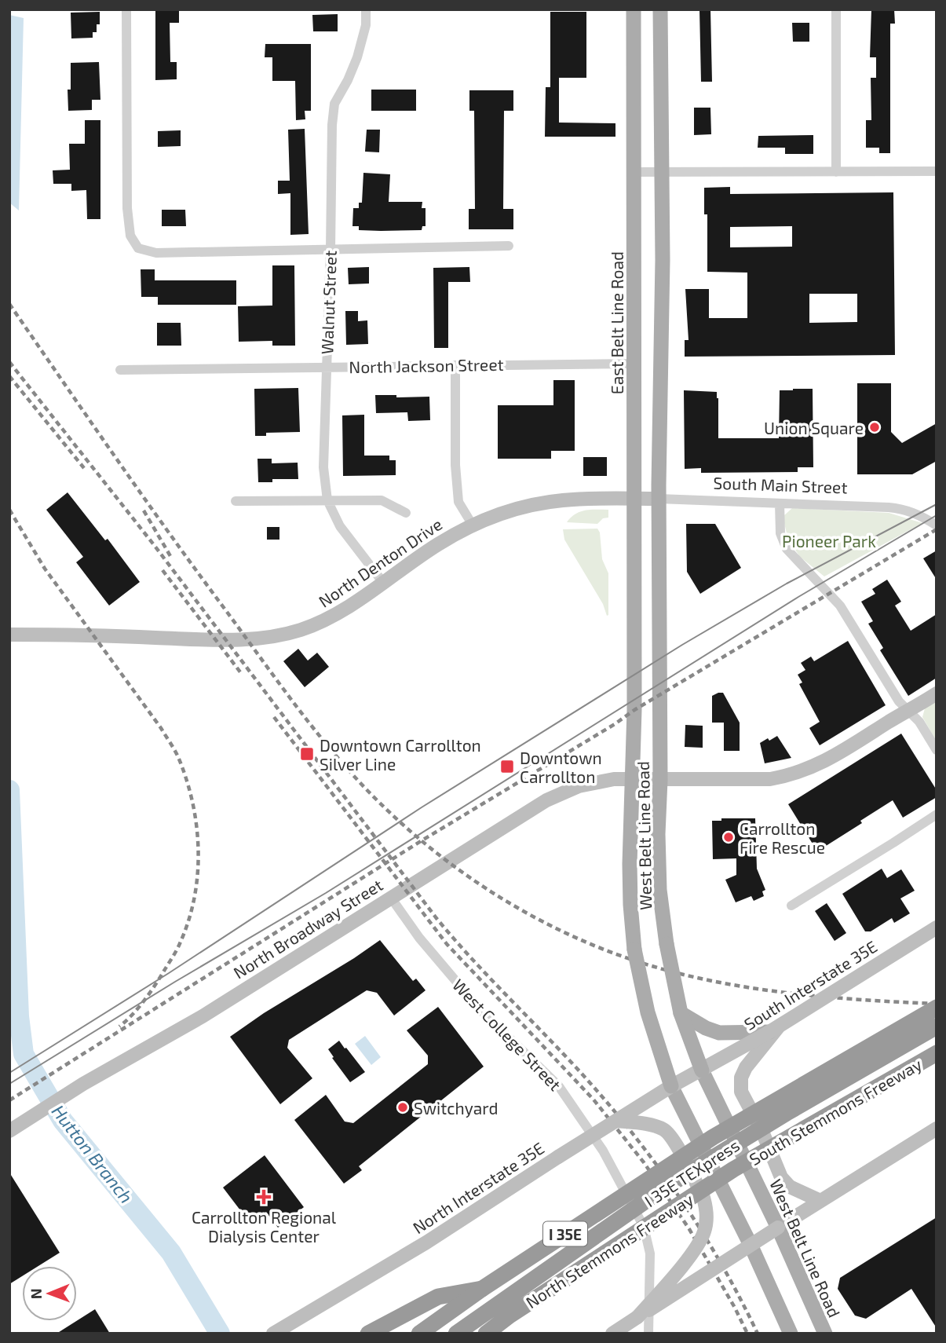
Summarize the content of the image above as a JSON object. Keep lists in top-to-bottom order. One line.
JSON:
{"streets":{"highway":["South Stemmons Freeway","I 35E TEXpress","I 35E","North Stemmons Freeway"],"main road":["East Belt Line Road","West Belt Line Road"],"street":["Walnut Street","North Jackson Street","South Main Street","North Denton Drive","North Broadway Street","South Interstate 35E","West College Street","North Interstate 35E"]},"crossings":[["Walnut Street","North Jackson Street"],["Walnut Street","North Denton Drive"],["East Belt Line Road","North Jackson Street"],["East Belt Line Road","South Main Street"],["East Belt Line Road","North Denton Drive"],["East Belt Line Road","West Belt Line Road"],["South Main Street","North Denton Drive"],["South Main Street","West Belt Line Road"],["West Belt Line Road","North Broadway Street"],["West Belt Line Road","South Interstate 35E"],["West Belt Line Road","North Interstate 35E"],["North Broadway Street","West College Street"],["South Interstate 35E","North Interstate 35E"],["South Stemmons Freeway","North Stemmons Freeway"]],"water":["Hutton Branch"],"parks":["Pioneer Park"],"places":{"other":["Union Square","Carrollton Fire Rescue","Switchyard"],"transit":["Downtown Carrollton Silver Line","Downtown Carrollton"],"health":["Carrollton Regional Dialysis Center"]},"north":"left"}
